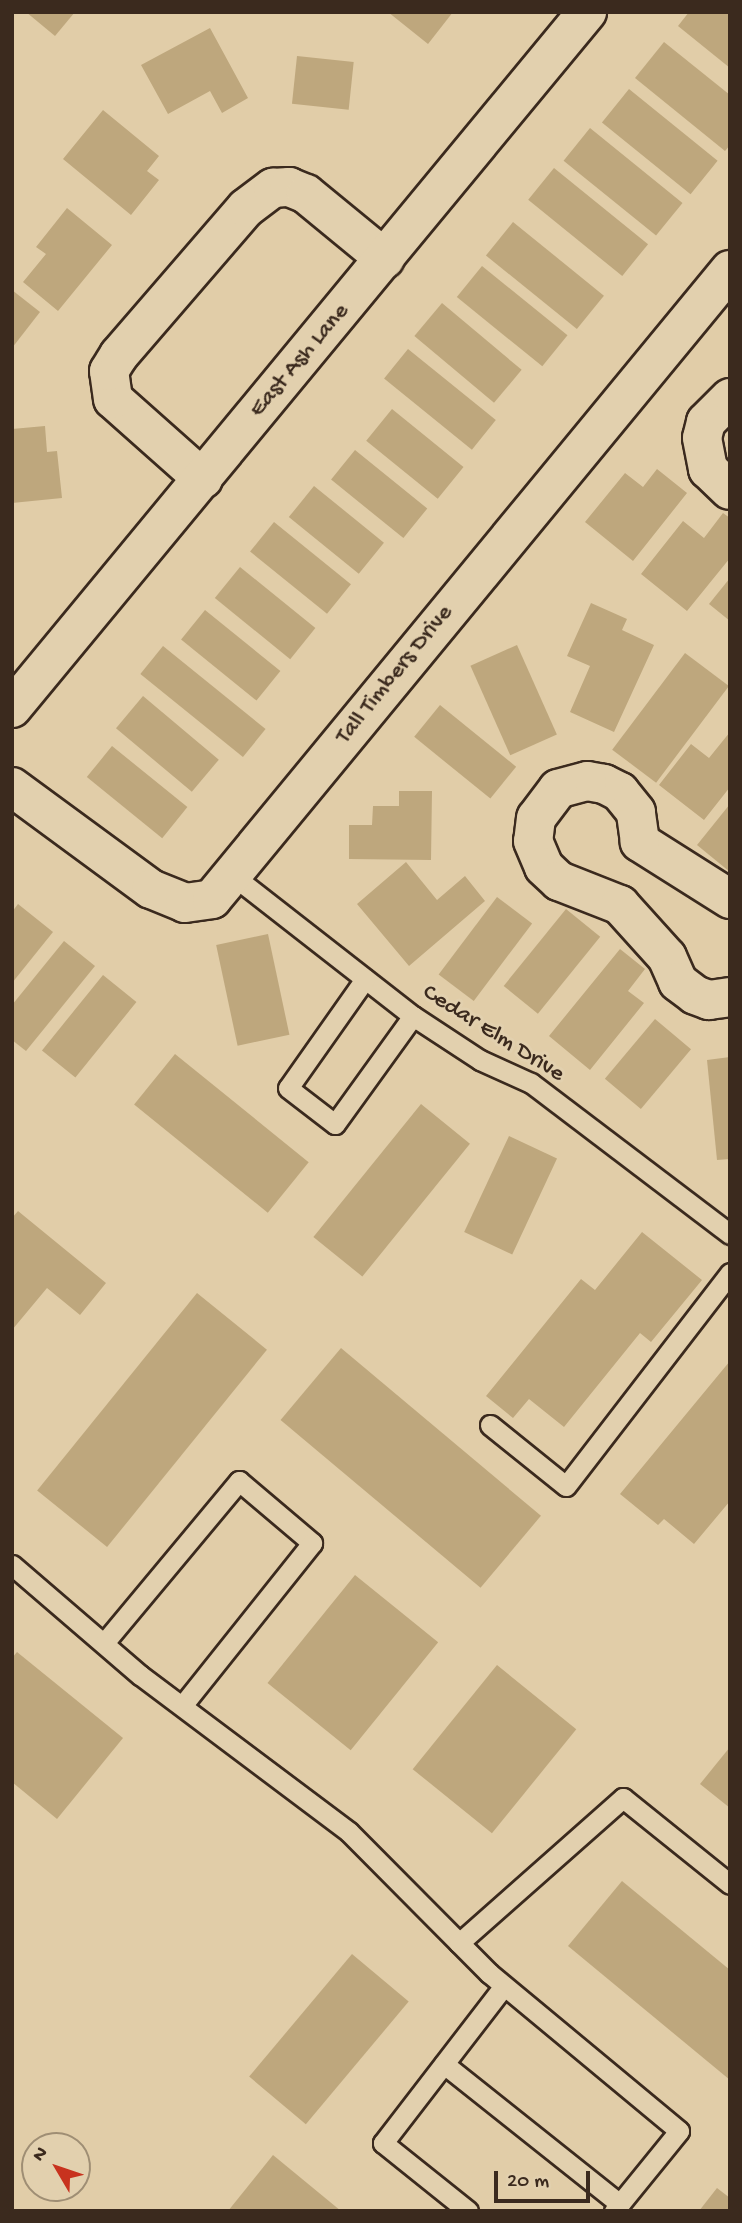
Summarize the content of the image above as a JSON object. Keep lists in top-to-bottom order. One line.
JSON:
{"streets":{"street":["East Ash Lane","Tall Timbers Drive"],"lane":["Cedar Elm Drive"]},"crossings":[["Tall Timbers Drive","Cedar Elm Drive"]],"scale_bar":"20 m","north":"top left"}
